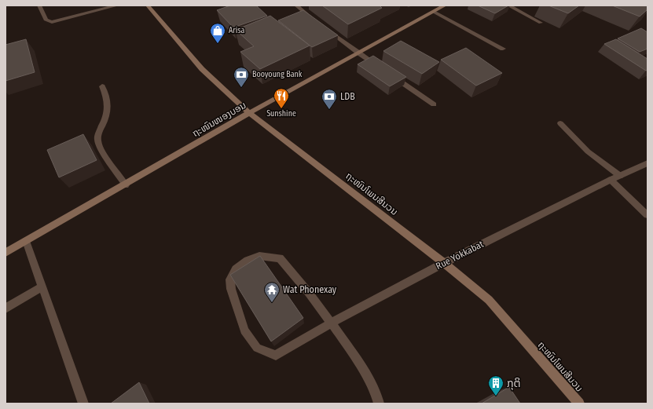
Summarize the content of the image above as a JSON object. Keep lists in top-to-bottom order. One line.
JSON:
{"streets":{"street":["ຖະໜົນໜອງບອນ","ຖະໜົນໂພນສີນວນ","Rue Yokkabat"]},"crossings":[["ຖະໜົນໜອງບອນ","ຖະໜົນໂພນສີນວນ"],["ຖະໜົນໂພນສີນວນ","Rue Yokkabat"]],"places":{"shop":["Arisa"],"bank":["Booyoung Bank","LDB"],"restaurant":["Sunshine"],"temple":["Wat Phonexay"],"building":["ກຸຕິ"]}}
